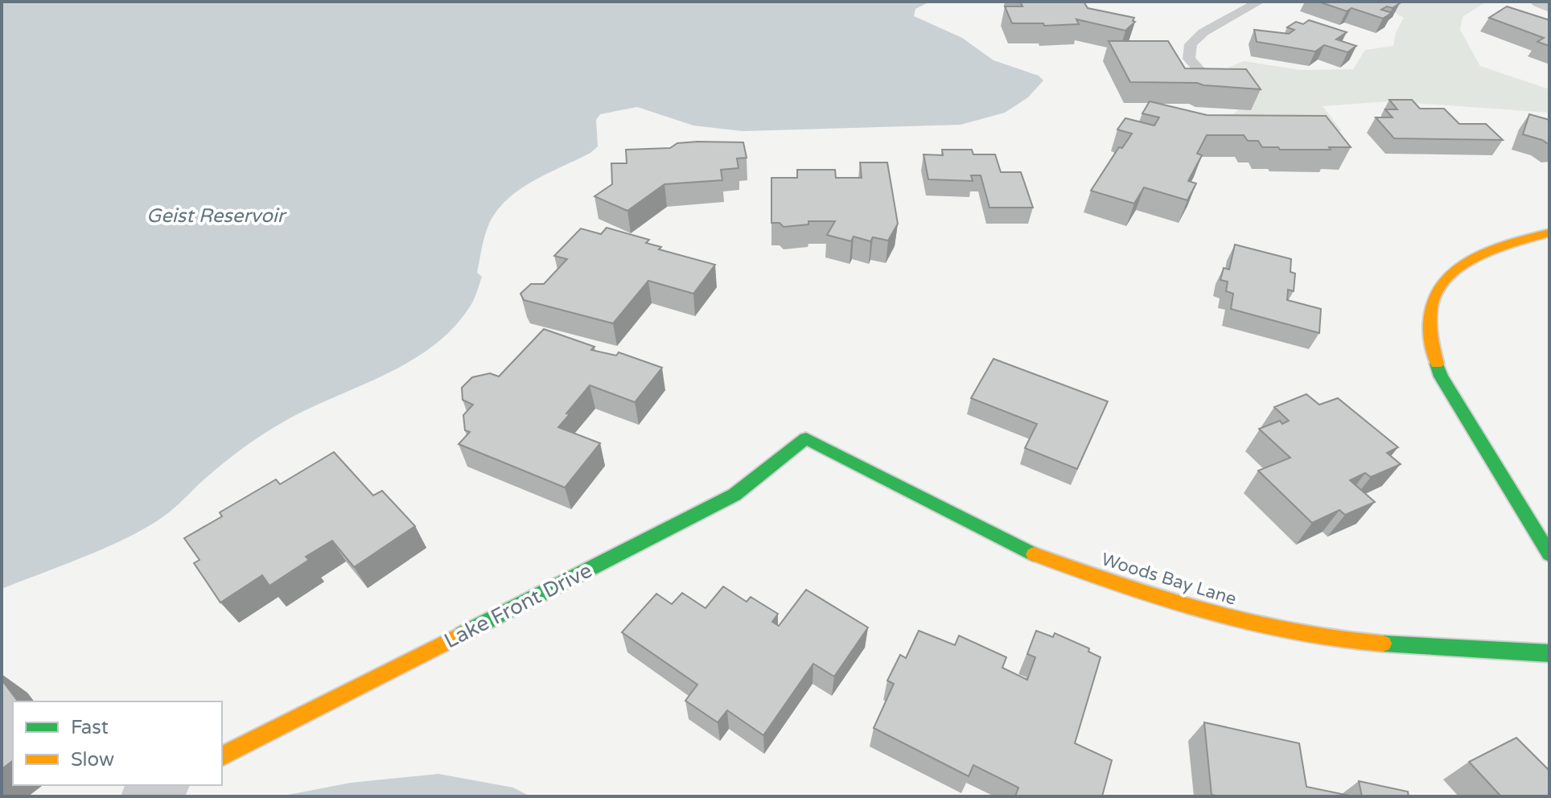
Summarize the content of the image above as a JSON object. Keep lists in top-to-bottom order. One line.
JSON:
{"streets":{"street":["Woods Bay Lane","Lake Front Drive"]},"crossings":[["Woods Bay Lane","Lake Front Drive"]],"water":["Geist Reservoir"],"legend":["Fast","Slow"]}
